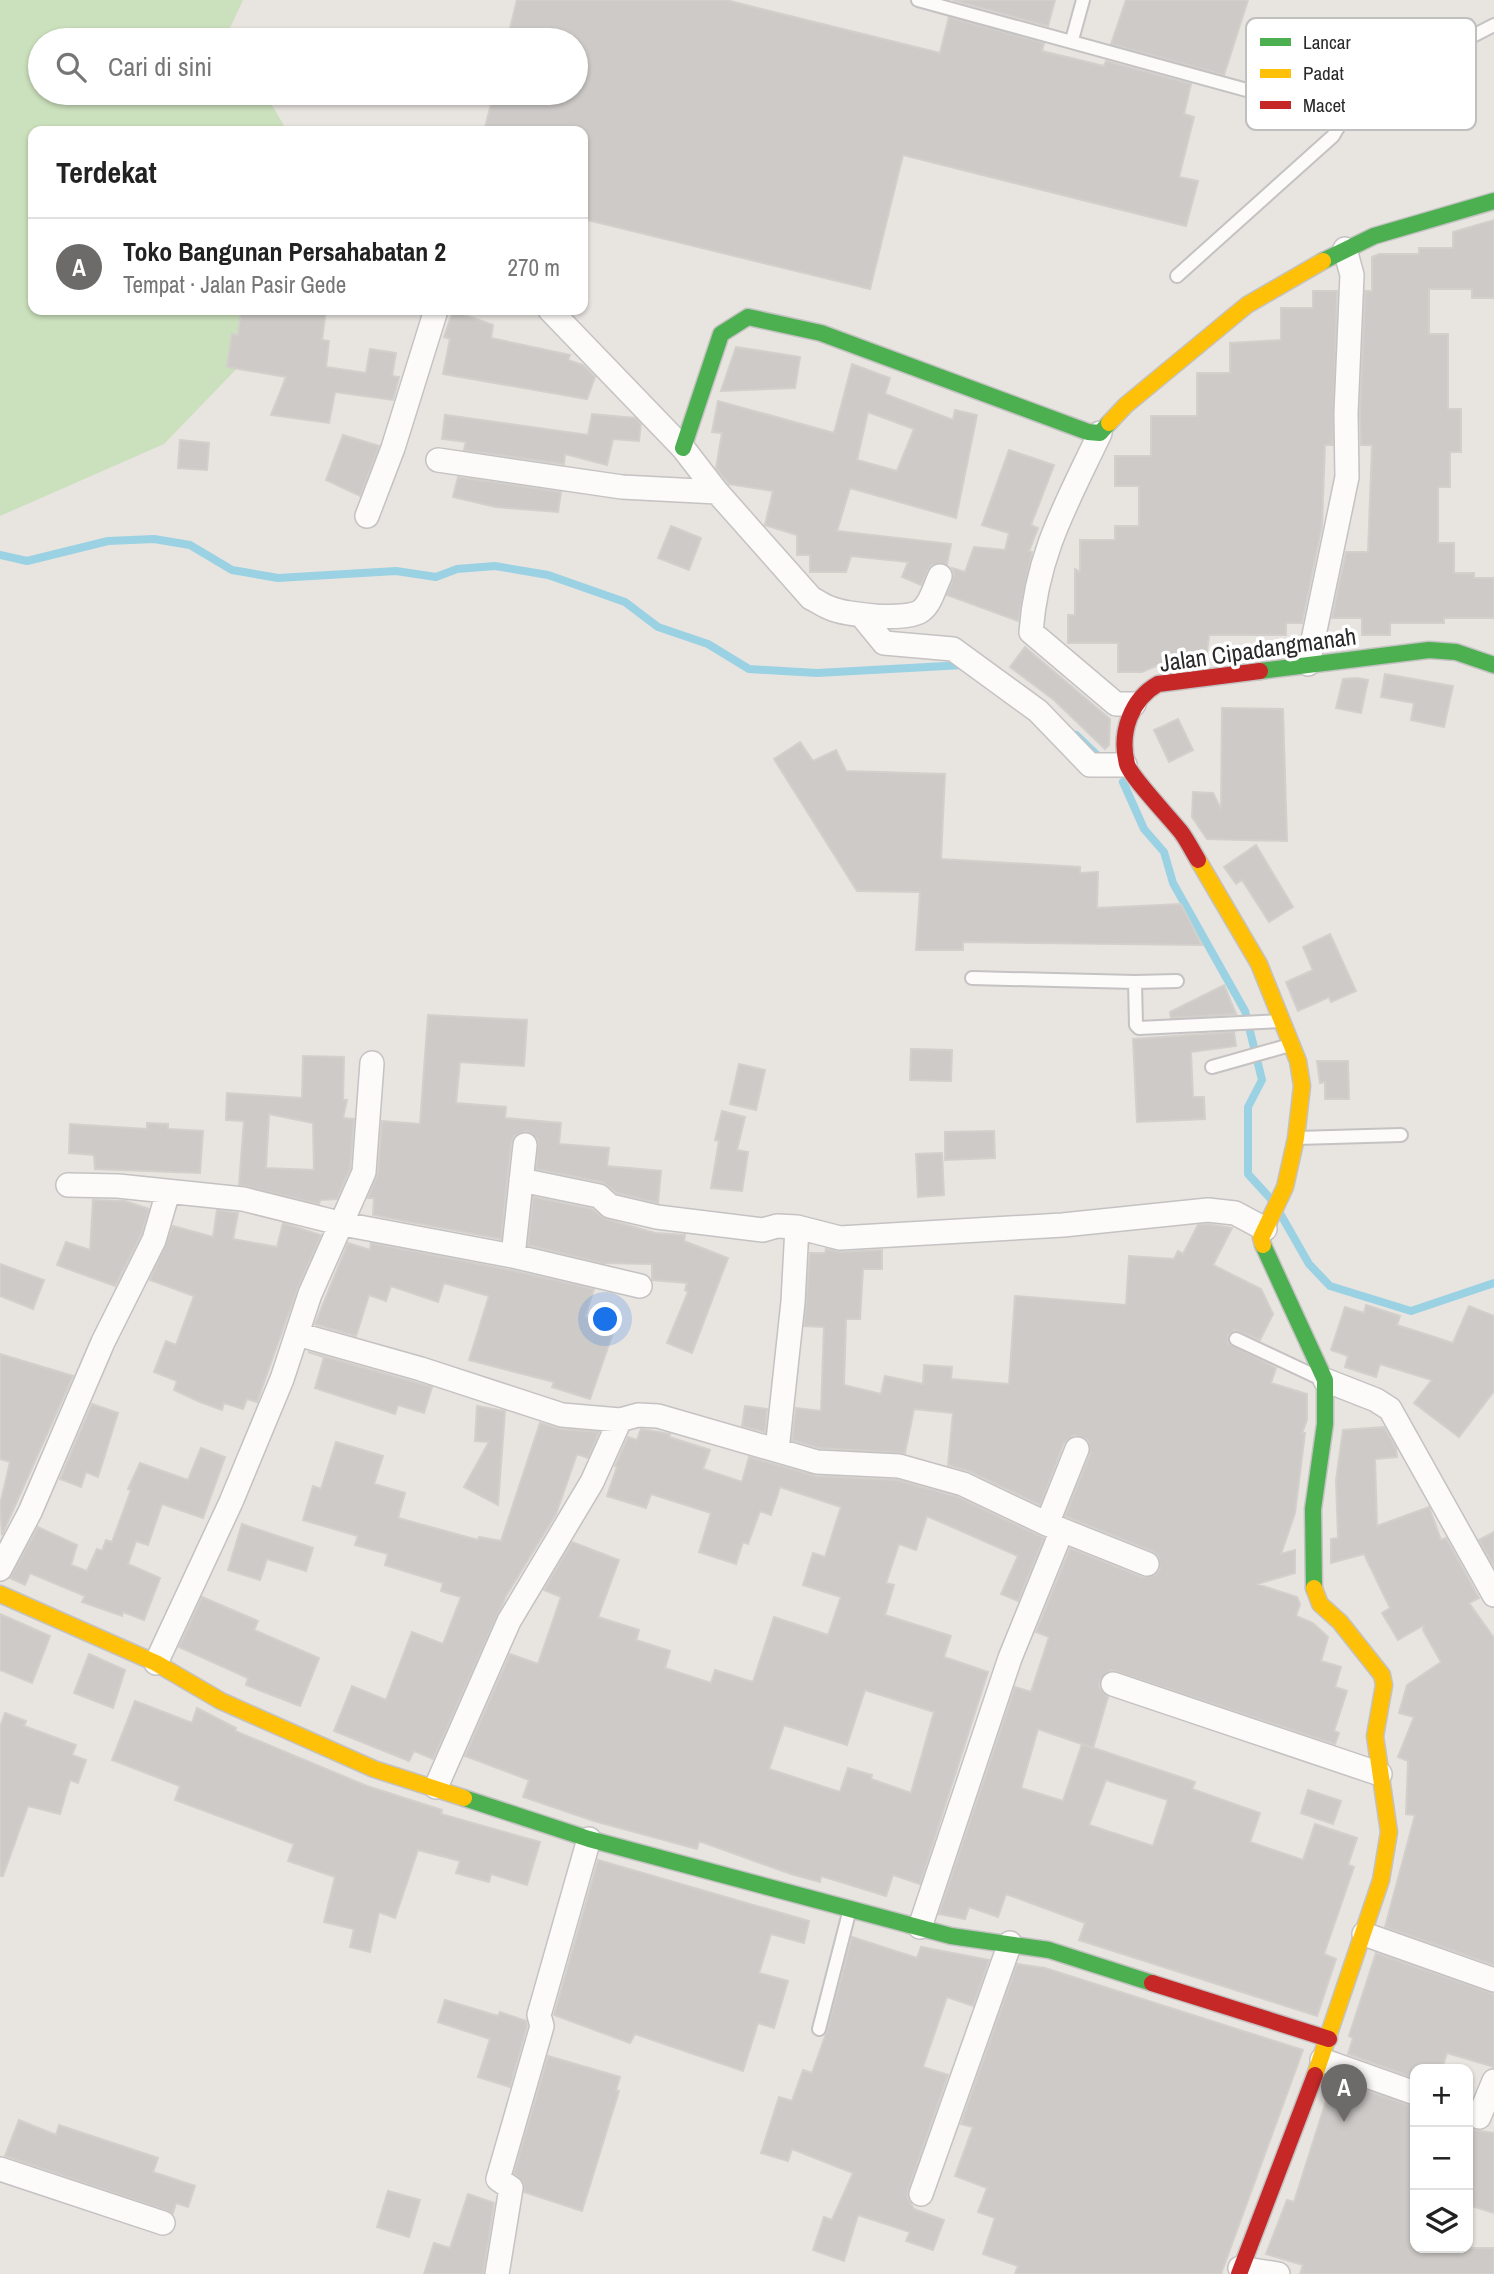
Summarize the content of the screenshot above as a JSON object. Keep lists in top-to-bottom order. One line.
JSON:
{"streets":{"street":["Jalan Cipadangmanah"]},"legend":["Lancar","Padat","Macet"],"page":{"search":"Cari di sini","heading":"Terdekat","list":[{"mark":"A","name":"Toko Bangunan Persahabatan 2","note":"Tempat · Jalan Pasir Gede","value":"270 m"}],"map_buttons":["+","−"],"pins":"A"}}
